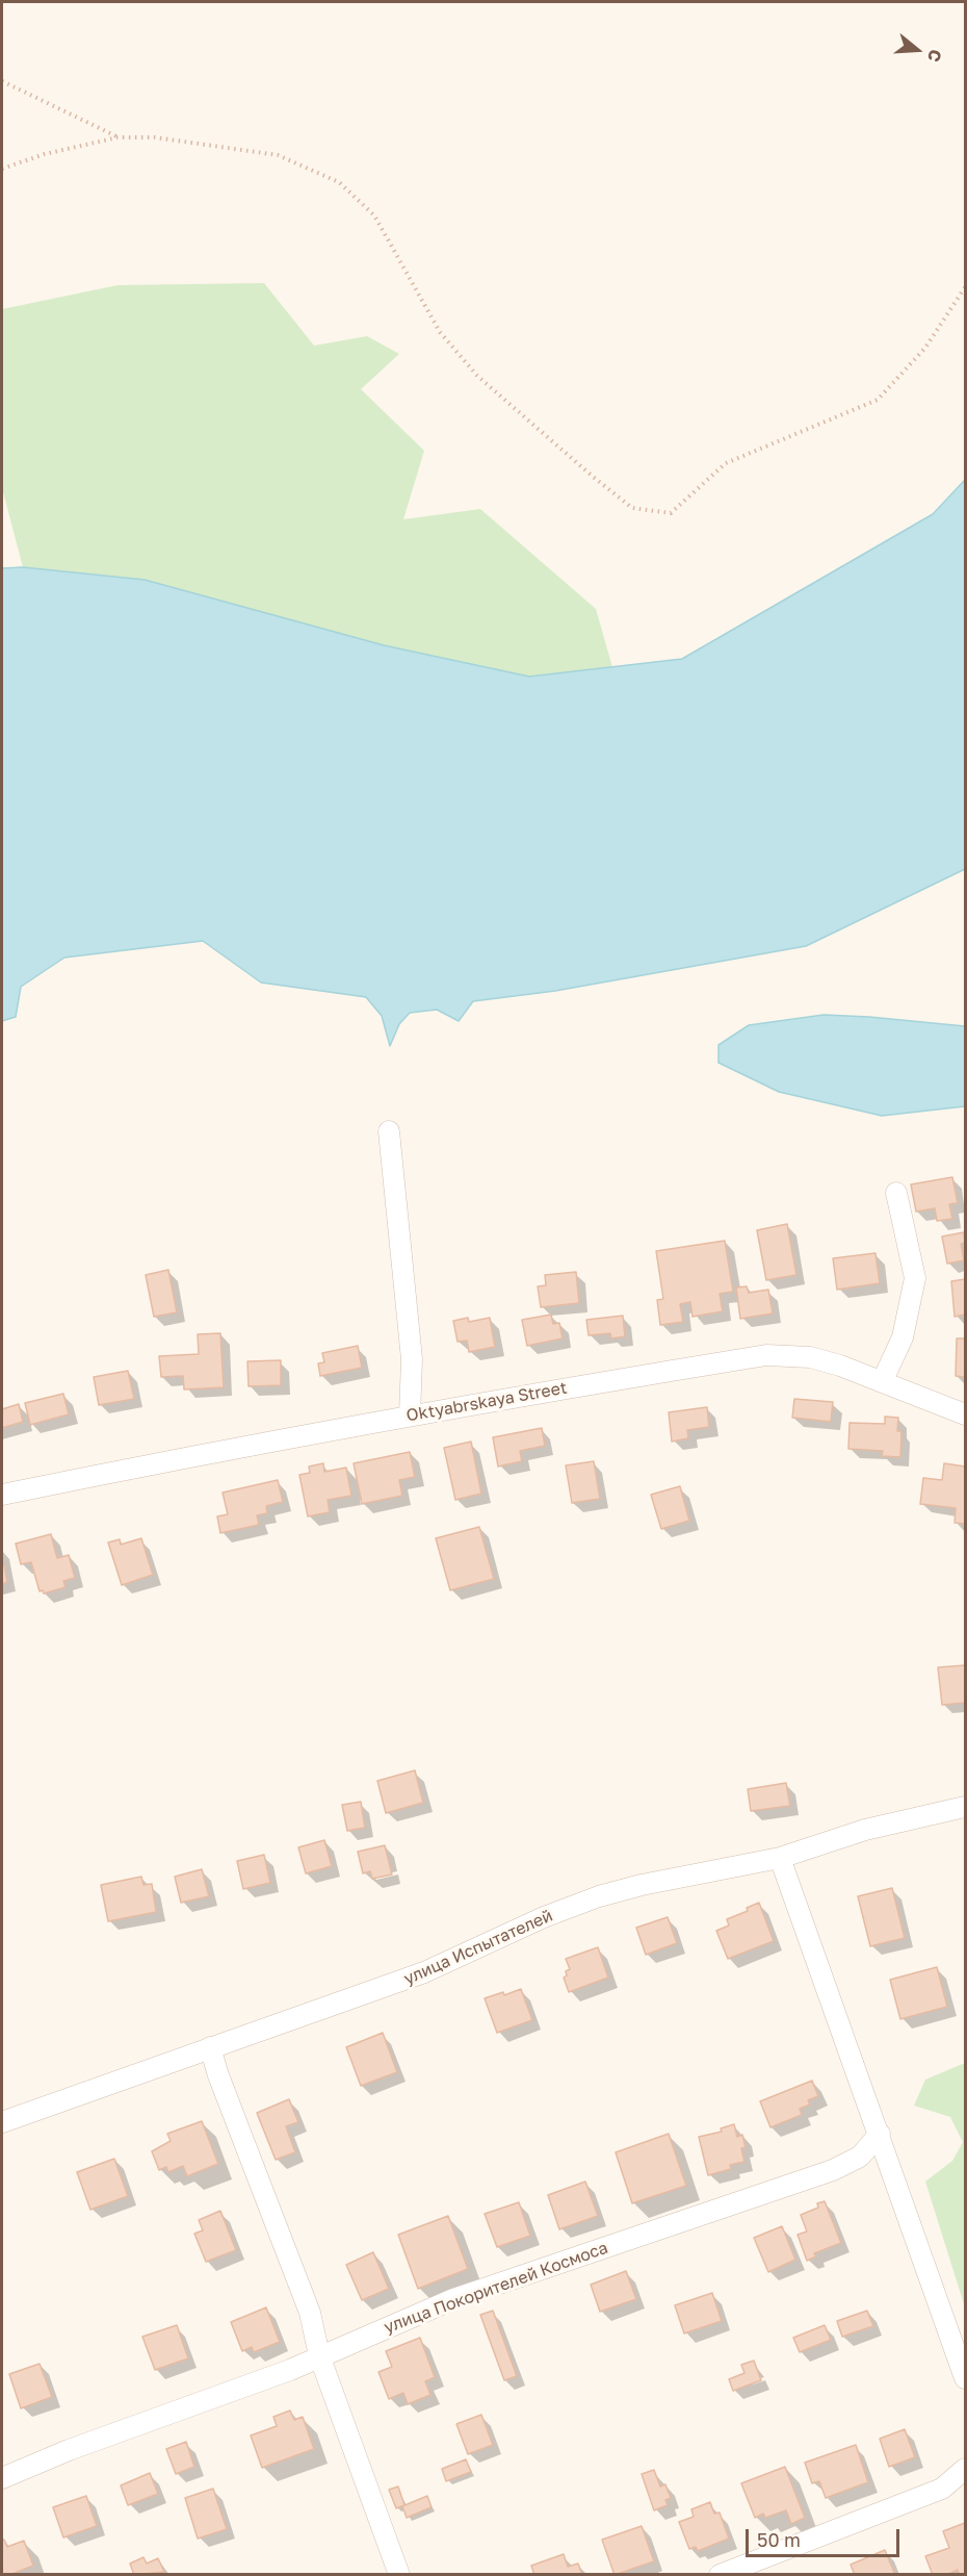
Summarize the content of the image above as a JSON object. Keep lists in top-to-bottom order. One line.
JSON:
{"streets":{"street":["Oktyabrskaya Street","улица Испытателей","улица Покорителей Космоса"]},"scale_bar":"50 m","north":"right"}
